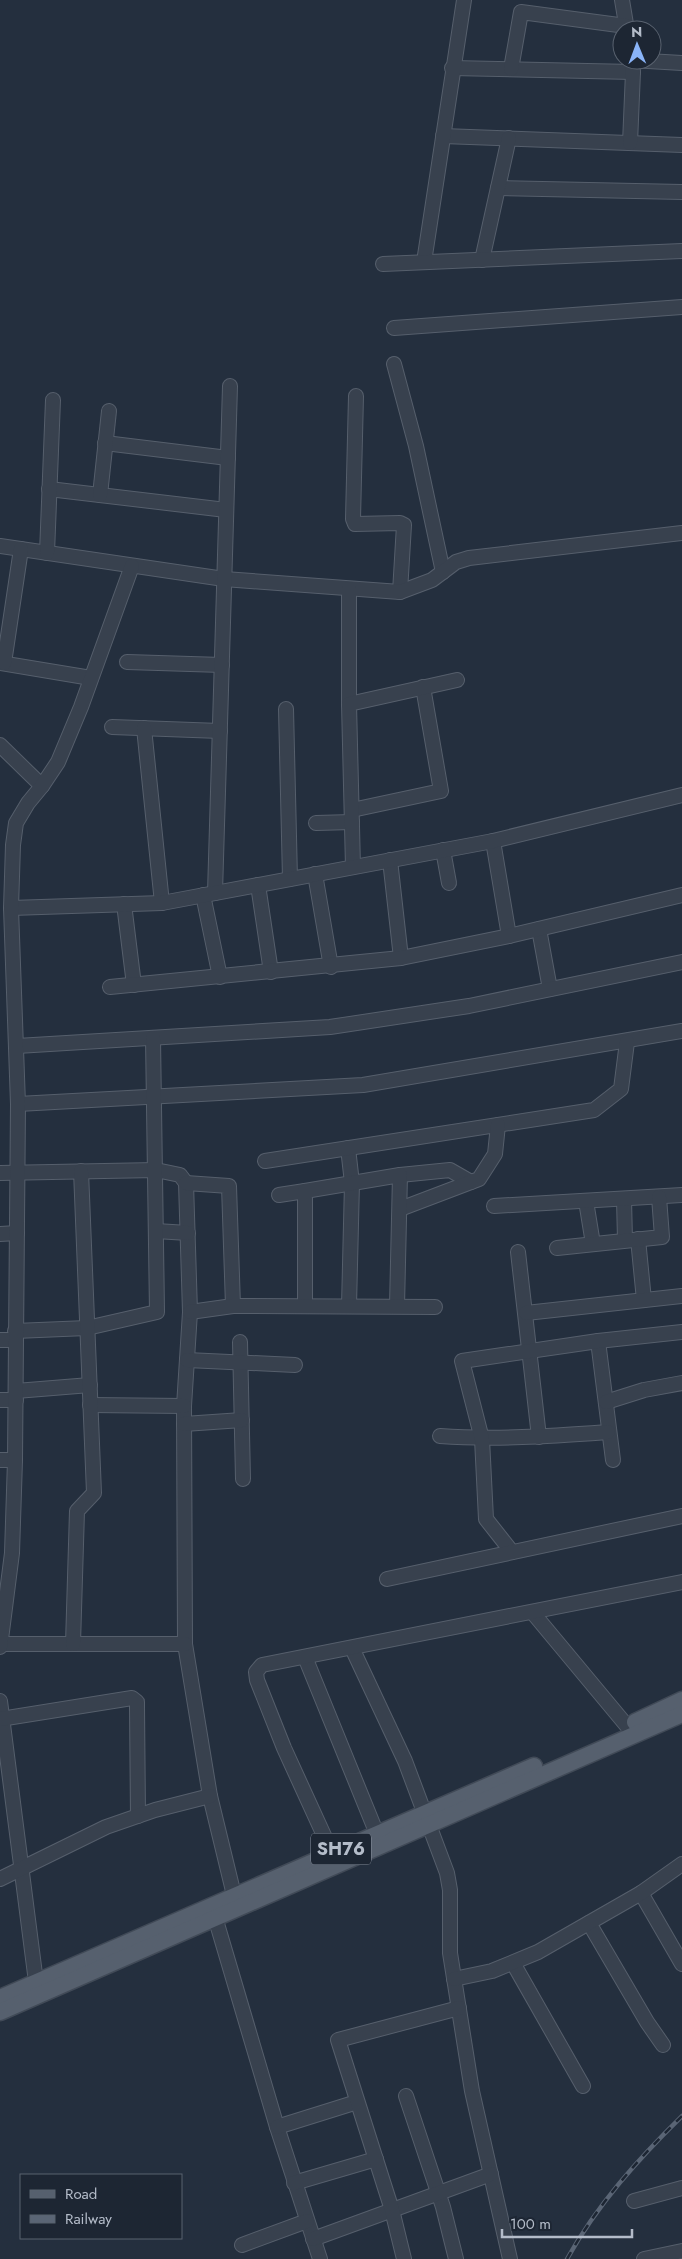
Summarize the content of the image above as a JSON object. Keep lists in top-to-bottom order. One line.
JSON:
{"streets":{"main road":["SH76"]},"legend":["Road","Railway"],"scale_bar":"100 m","north":"top"}
